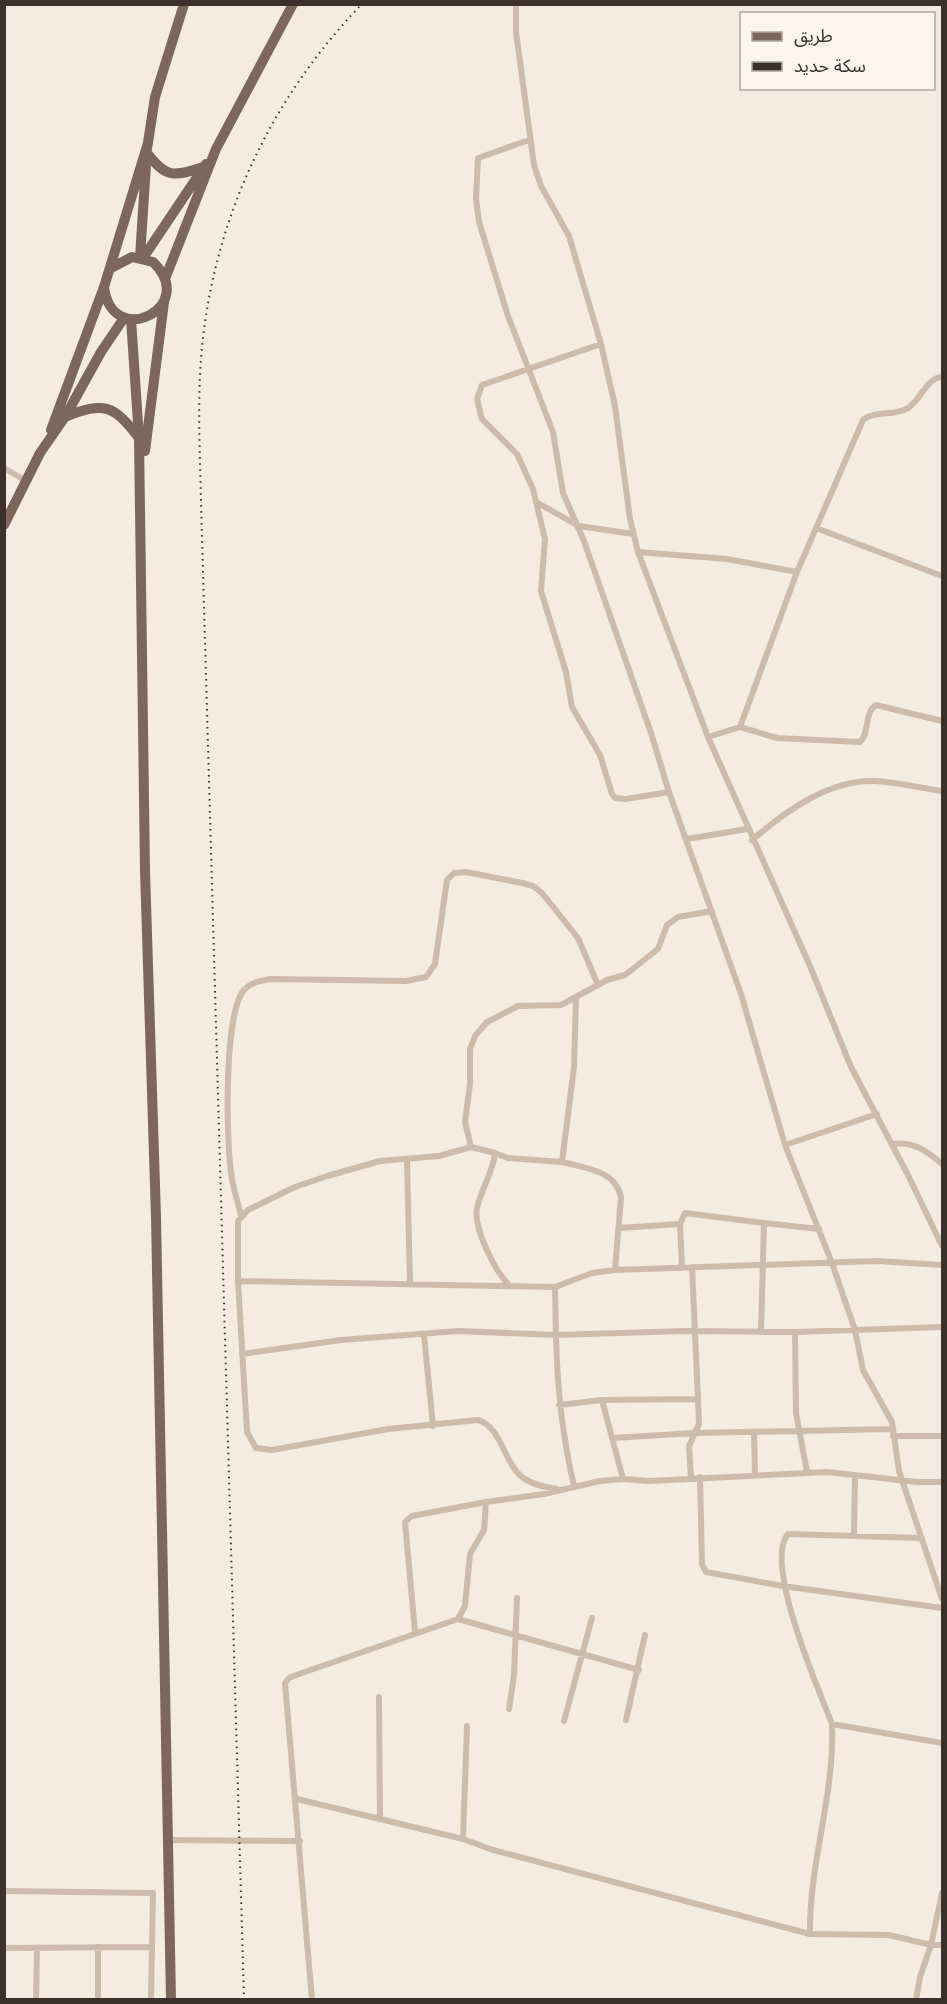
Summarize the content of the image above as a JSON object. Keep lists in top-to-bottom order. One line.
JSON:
{"legend":["طريق","سكة حديد"]}
